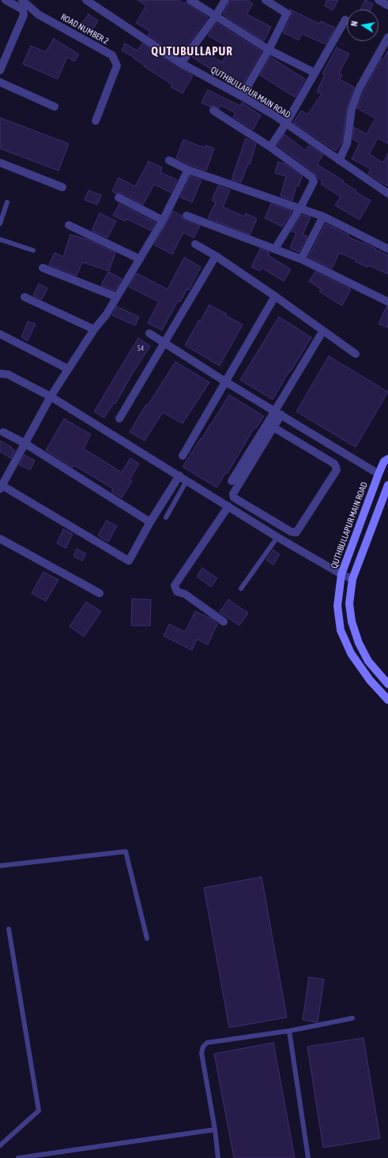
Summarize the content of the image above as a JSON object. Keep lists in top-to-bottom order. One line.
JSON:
{"streets":{"main road":["QUTHBULLAPUR MAIN ROAD"],"street":["ROAD NUMBER 2"]},"districts":["QUTUBULLAPUR"],"house_numbers":["54"],"north":"left"}
